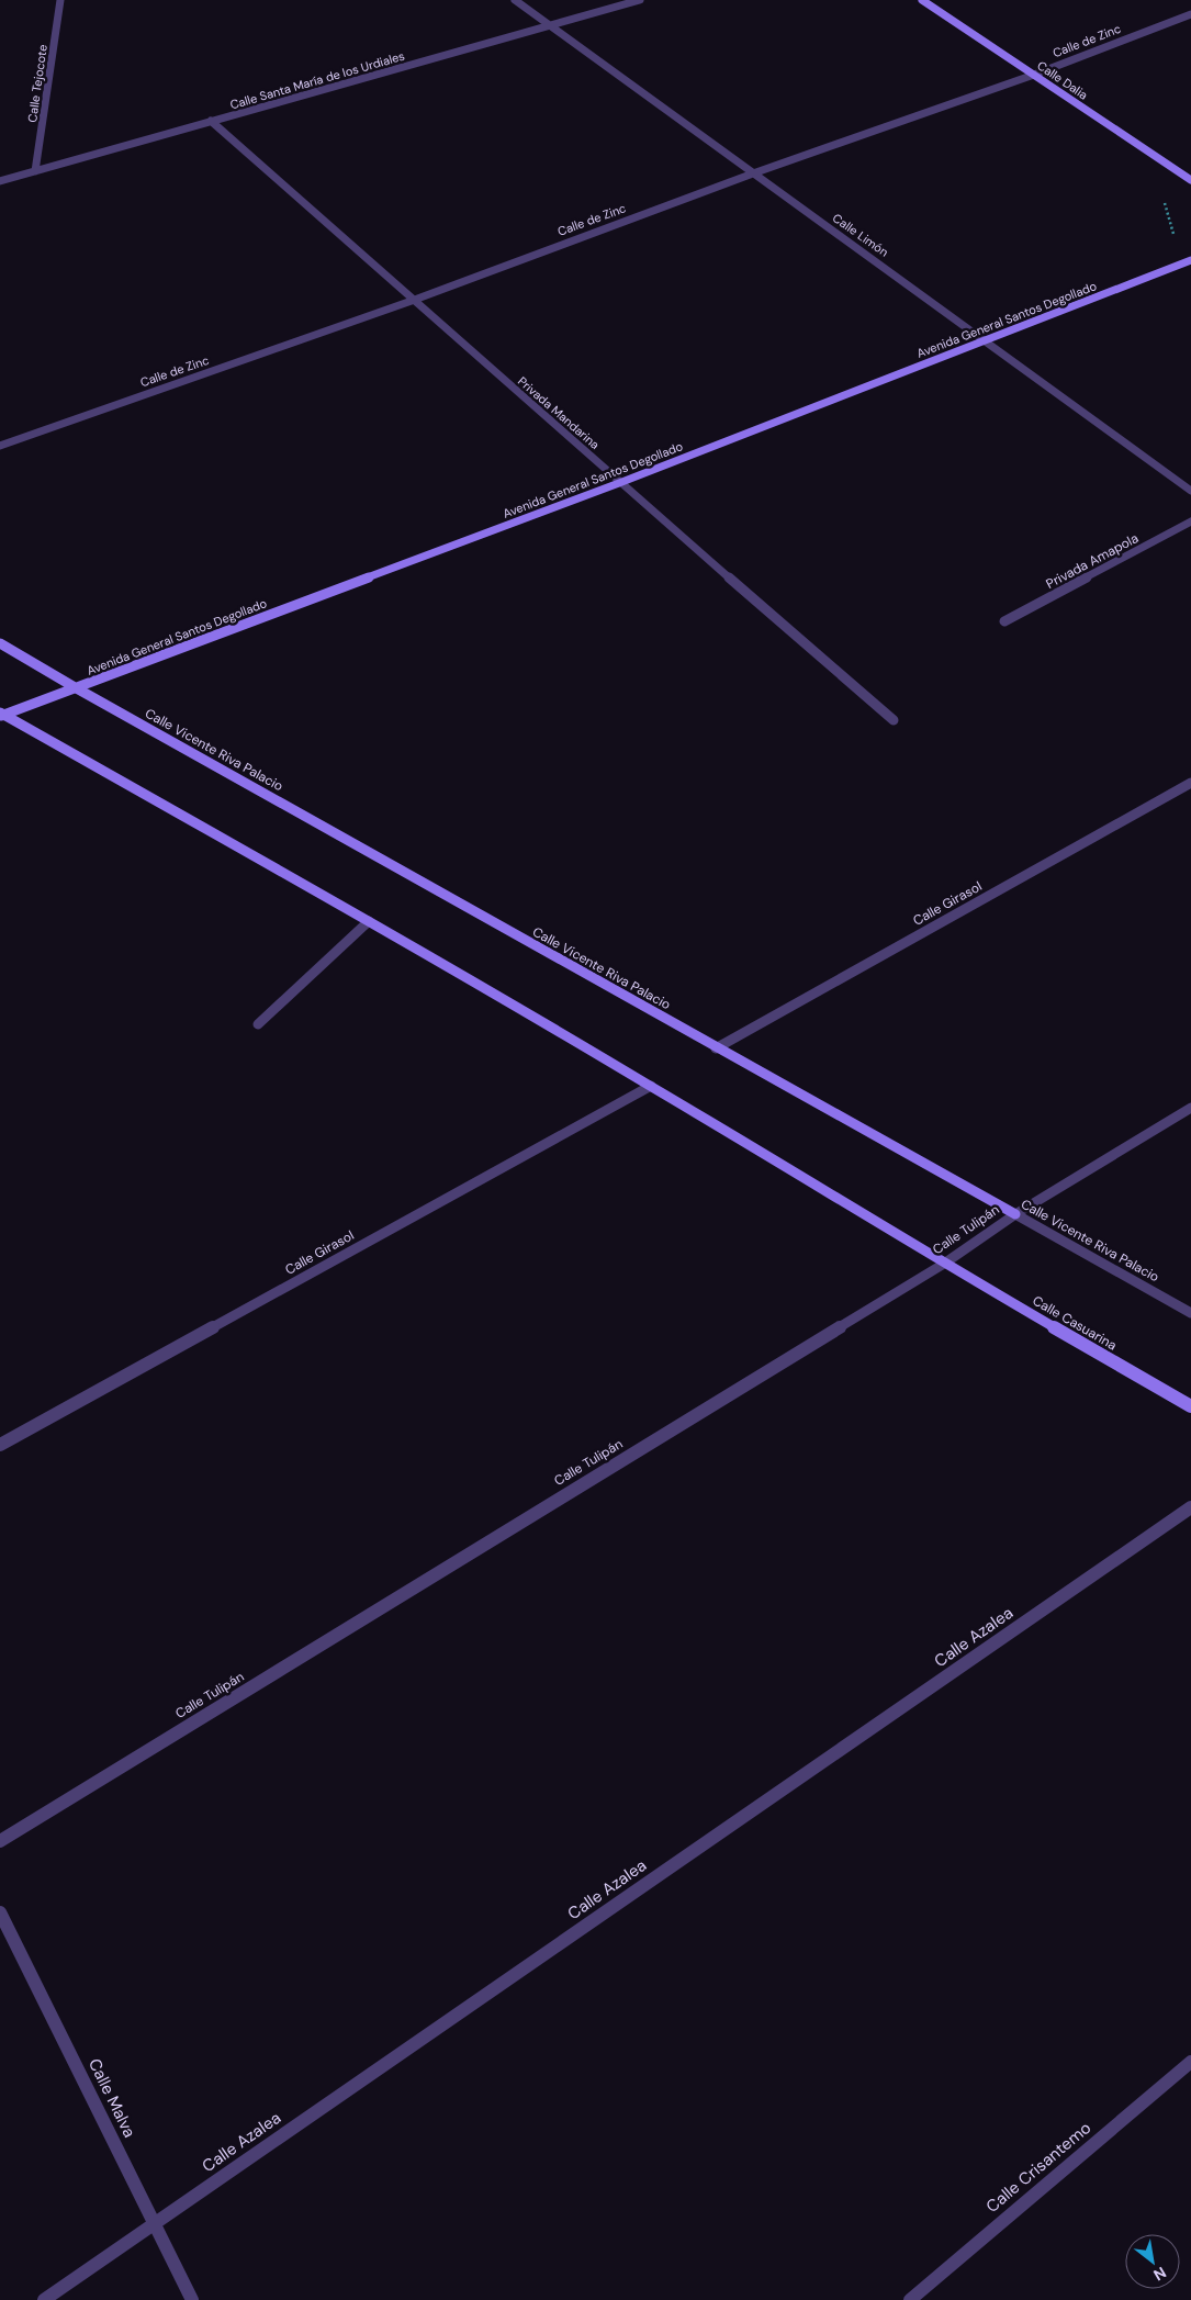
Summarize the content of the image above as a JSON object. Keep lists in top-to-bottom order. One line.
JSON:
{"streets":{"street":["Calle de Zinc","Calle Santa María de los Urdiales","Calle Dalia","Calle Tejocote","Calle Limón","Avenida General Santos Degollado","Privada Mandarina","Privada Amapola","Calle Vicente Riva Palacio","Calle Girasol","Calle Tulipán","Calle Casuarina","Calle Azalea","Calle Malva","Calle Crisantemo"]},"crossings":[["Calle de Zinc","Calle Dalia"],["Calle de Zinc","Calle Limón"],["Calle de Zinc","Privada Mandarina"],["Calle Santa María de los Urdiales","Calle Tejocote"],["Calle Santa María de los Urdiales","Calle Limón"],["Calle Santa María de los Urdiales","Privada Mandarina"],["Calle Limón","Avenida General Santos Degollado"],["Avenida General Santos Degollado","Privada Mandarina"],["Avenida General Santos Degollado","Calle Vicente Riva Palacio"],["Calle Vicente Riva Palacio","Calle Girasol"],["Calle Vicente Riva Palacio","Calle Tulipán"],["Calle Tulipán","Calle Casuarina"],["Calle Azalea","Calle Malva"]],"north":"bottom right"}
